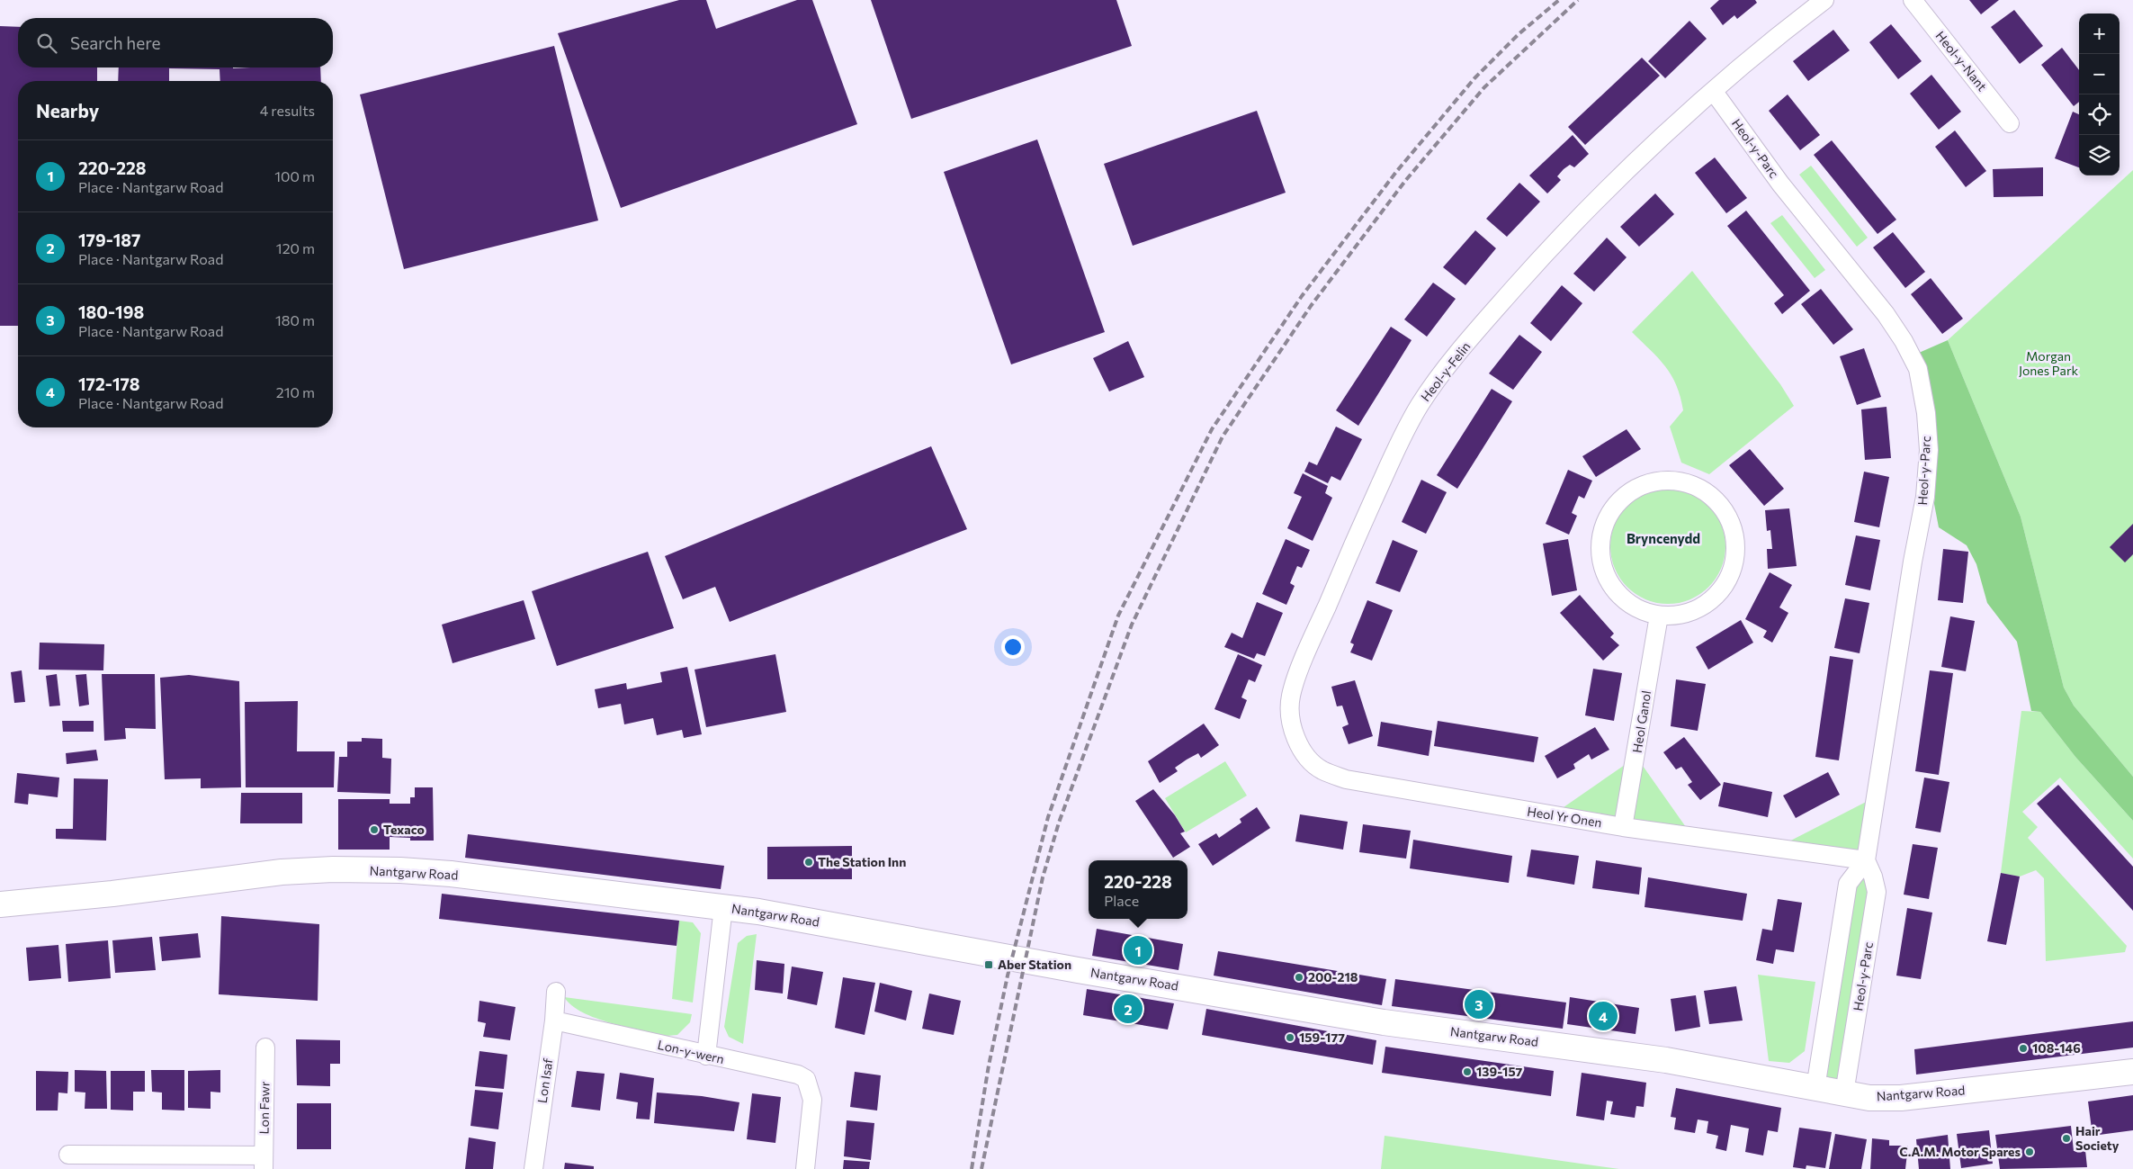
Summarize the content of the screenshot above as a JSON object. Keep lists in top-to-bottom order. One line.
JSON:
{"streets":{"main road":["Nantgarw Road"],"street":["Heol-y-Nant","Heol-y-Parc","Heol-y-Felin","Heol Ganol","Heol Yr Onen","Lon-y-wern","Lon Isaf","Lon Fawr"]},"crossings":[["Heol-y-Parc","Heol-y-Felin"],["Heol-y-Parc","Heol Yr Onen"],["Heol-y-Parc","Nantgarw Road"],["Heol-y-Felin","Heol Yr Onen"],["Heol Ganol","Heol Yr Onen"],["Lon-y-wern","Lon Isaf"]],"districts":["Bryncenydd"],"parks":["Morgan Jones Park"],"places":{"other":["Texaco","The Station Inn","200-218","159-177","108-146","139-157","Hair Society","C.A.M. Motor Spares"],"transit":["Aber Station"]},"page":{"map_buttons":["+","−"],"search":"Search here","heading":["Nearby","4 results"],"list":[{"mark":"1","name":"220-228","note":"Place · Nantgarw Road","value":"100 m"},{"mark":"2","name":"179-187","note":"Place · Nantgarw Road","value":"120 m"},{"mark":"3","name":"180-198","note":"Place · Nantgarw Road","value":"180 m"},{"mark":"4","name":"172-178","note":"Place · Nantgarw Road","value":"210 m"}],"popup":["220-228","Place"],"pins":["1","3","2","4"]}}
